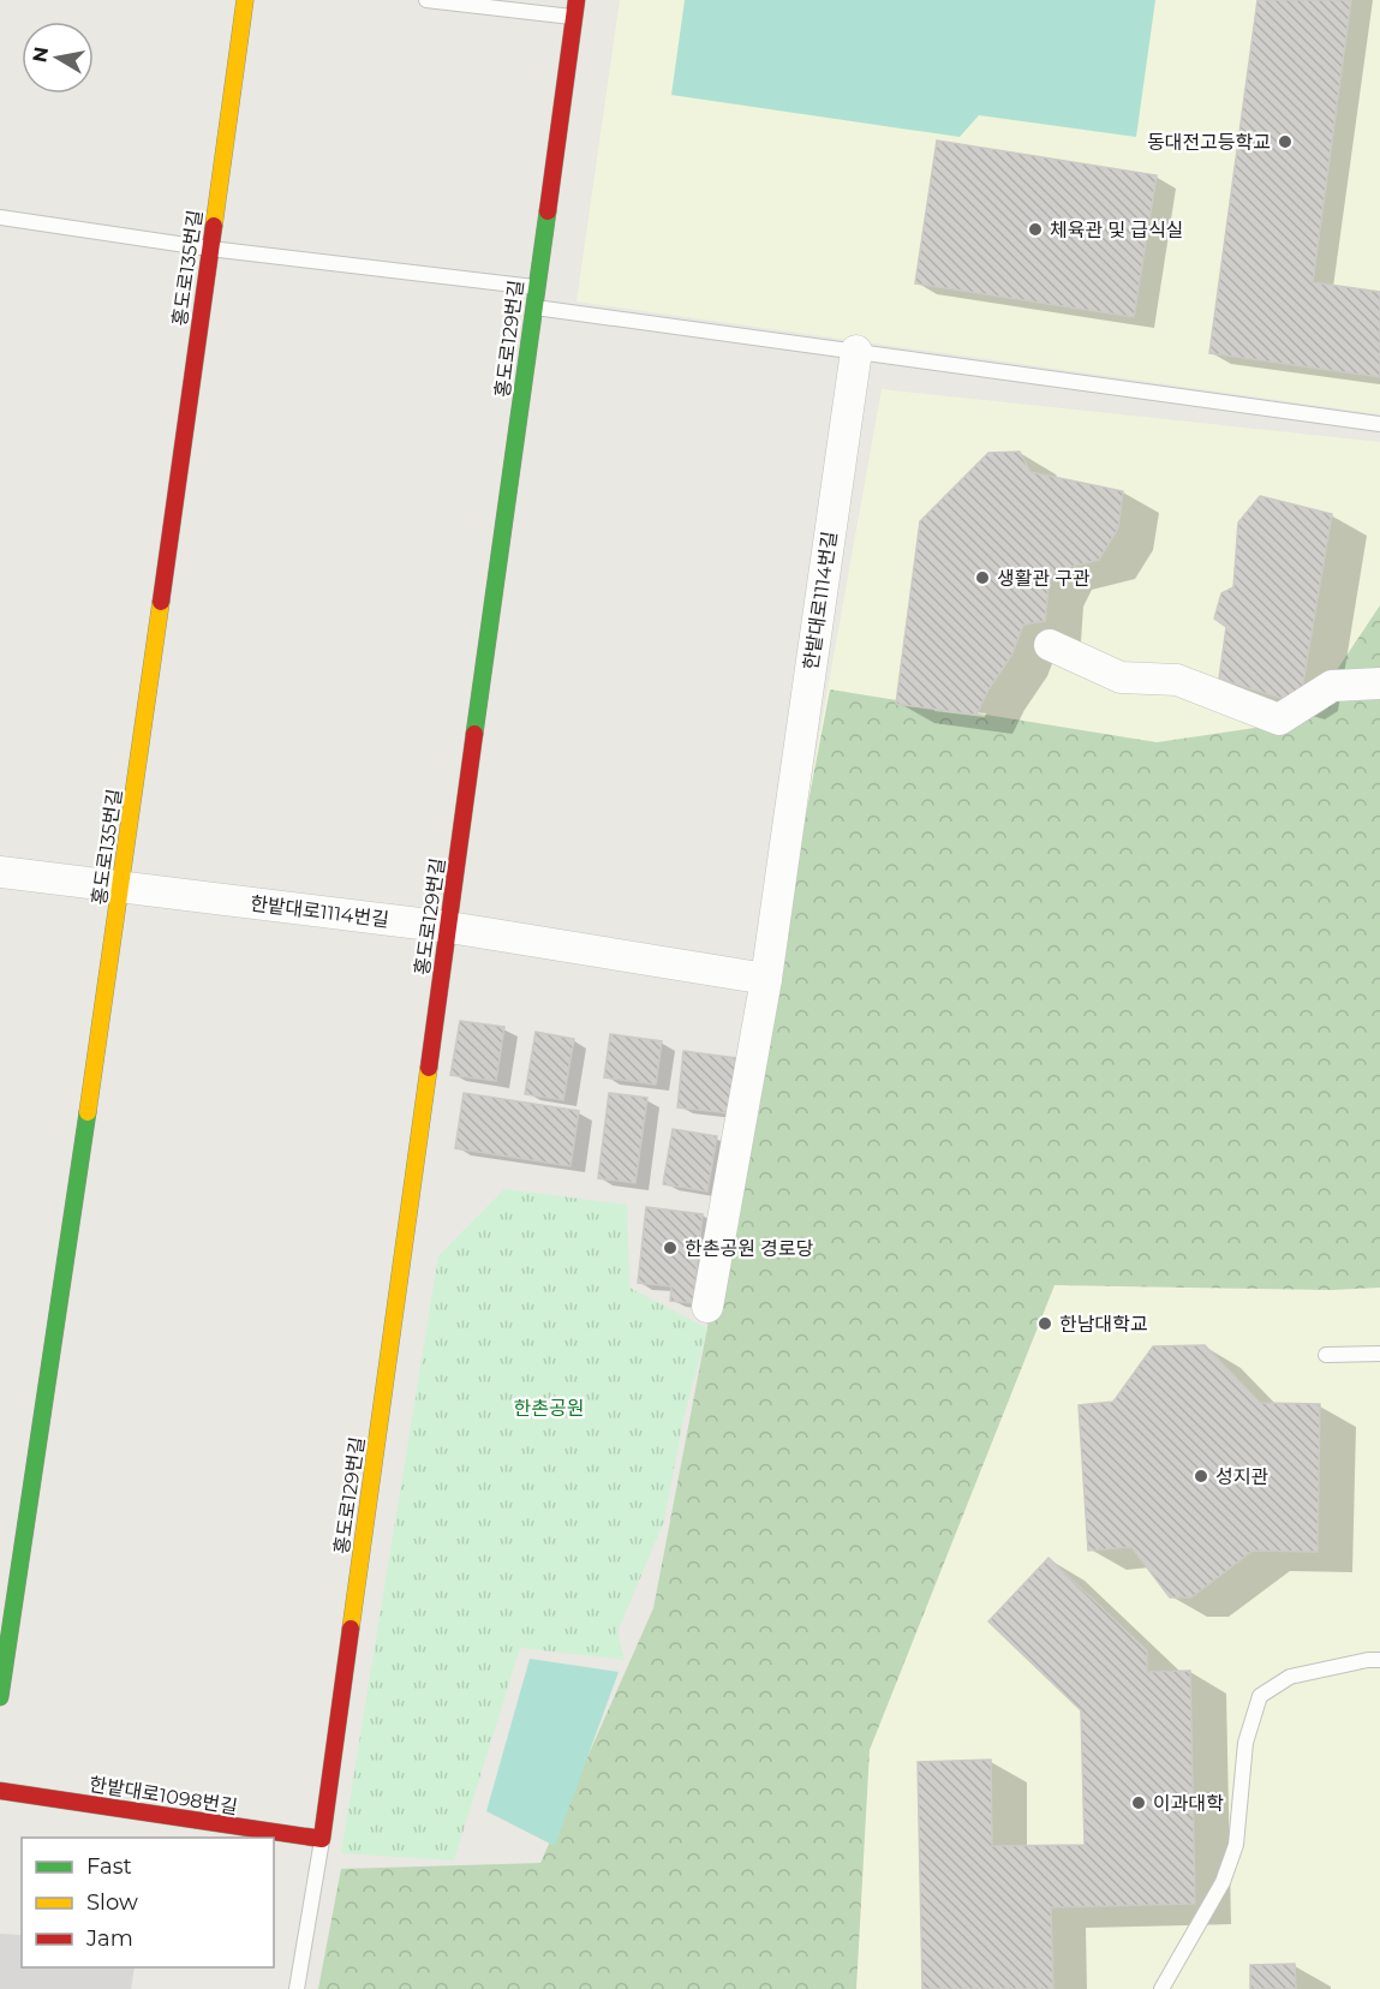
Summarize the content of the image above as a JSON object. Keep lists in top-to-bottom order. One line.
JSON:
{"streets":{"street":["홍도로135번길","홍도로129번길","한밭대로1114번길","한밭대로1098번길"]},"crossings":[["홍도로135번길","한밭대로1114번길"],["홍도로129번길","한밭대로1114번길"],["홍도로129번길","한밭대로1098번길"]],"parks":["한촌공원"],"places":["동대전고등학교","체육관 및 급식실","생활관 구관","한촌공원 경로당","한남대학교","성지관","이과대학"],"legend":["Fast","Slow","Jam"],"north":"left"}
